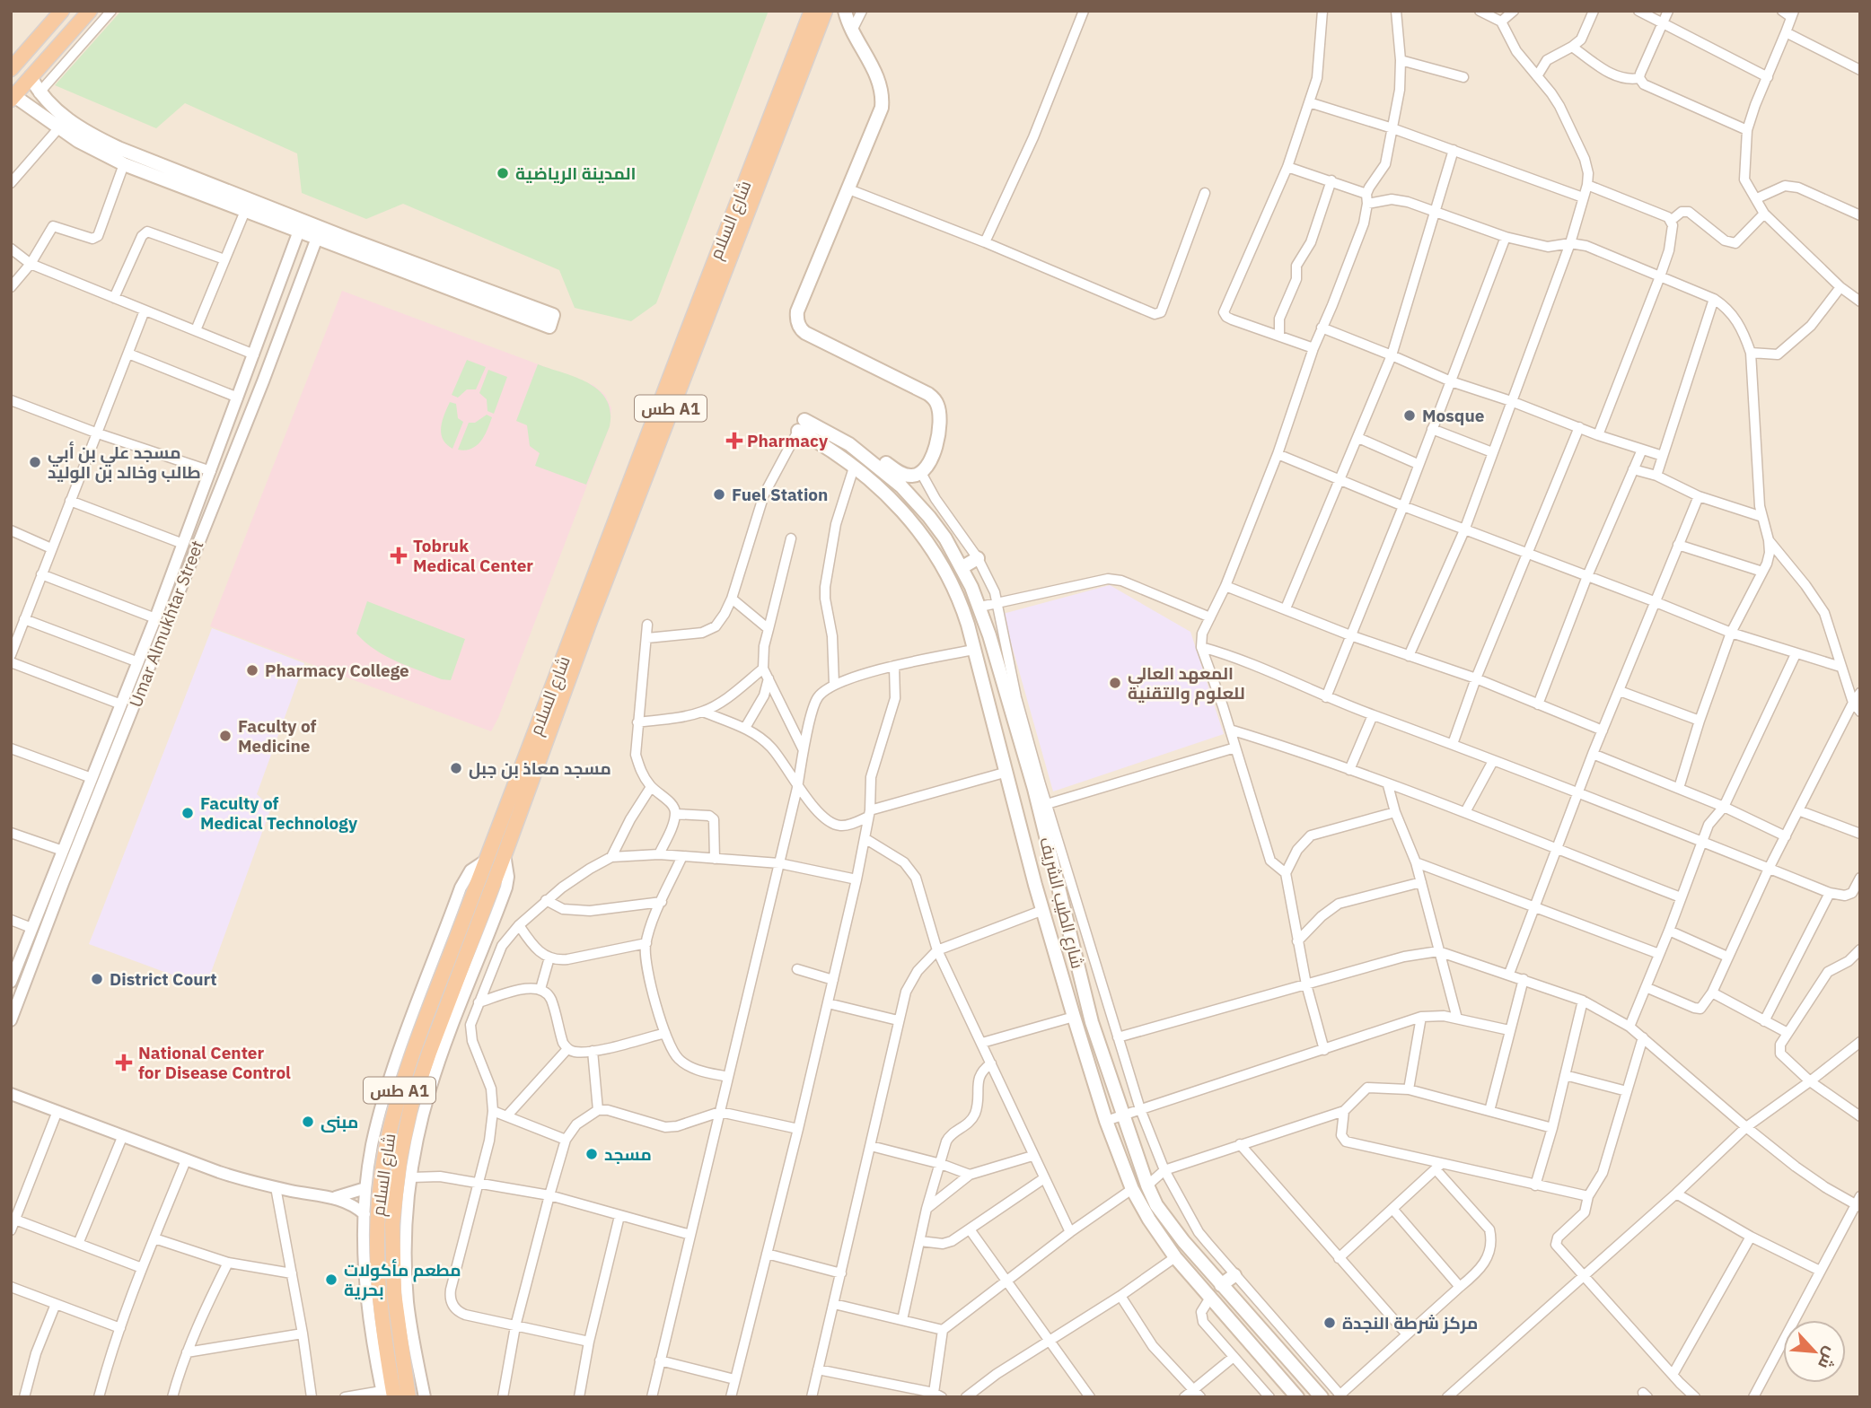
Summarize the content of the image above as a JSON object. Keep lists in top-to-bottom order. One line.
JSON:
{"streets":{"highway":["شارع السلام","طس A1"],"main road":["شارع الطيب الشريف"],"street":["Umar Almukhtar Street"]},"places":{"other":["المدينة الرياضية","Mosque","مسجد علي بن أبي طالب وخالد بن الوليد","Fuel Station","Pharmacy College","المعهد العالي للعلوم والتقنية","Faculty of Medicine","مسجد معاذ بن جبل","Faculty of Medical Technology","District Court","مبنى","مسجد","مطعم مأكولات بحرية","مركز شرطة النجدة"],"health":["Pharmacy","Tobruk Medical Center","National Center for Disease Control"]},"north":"bottom right"}
